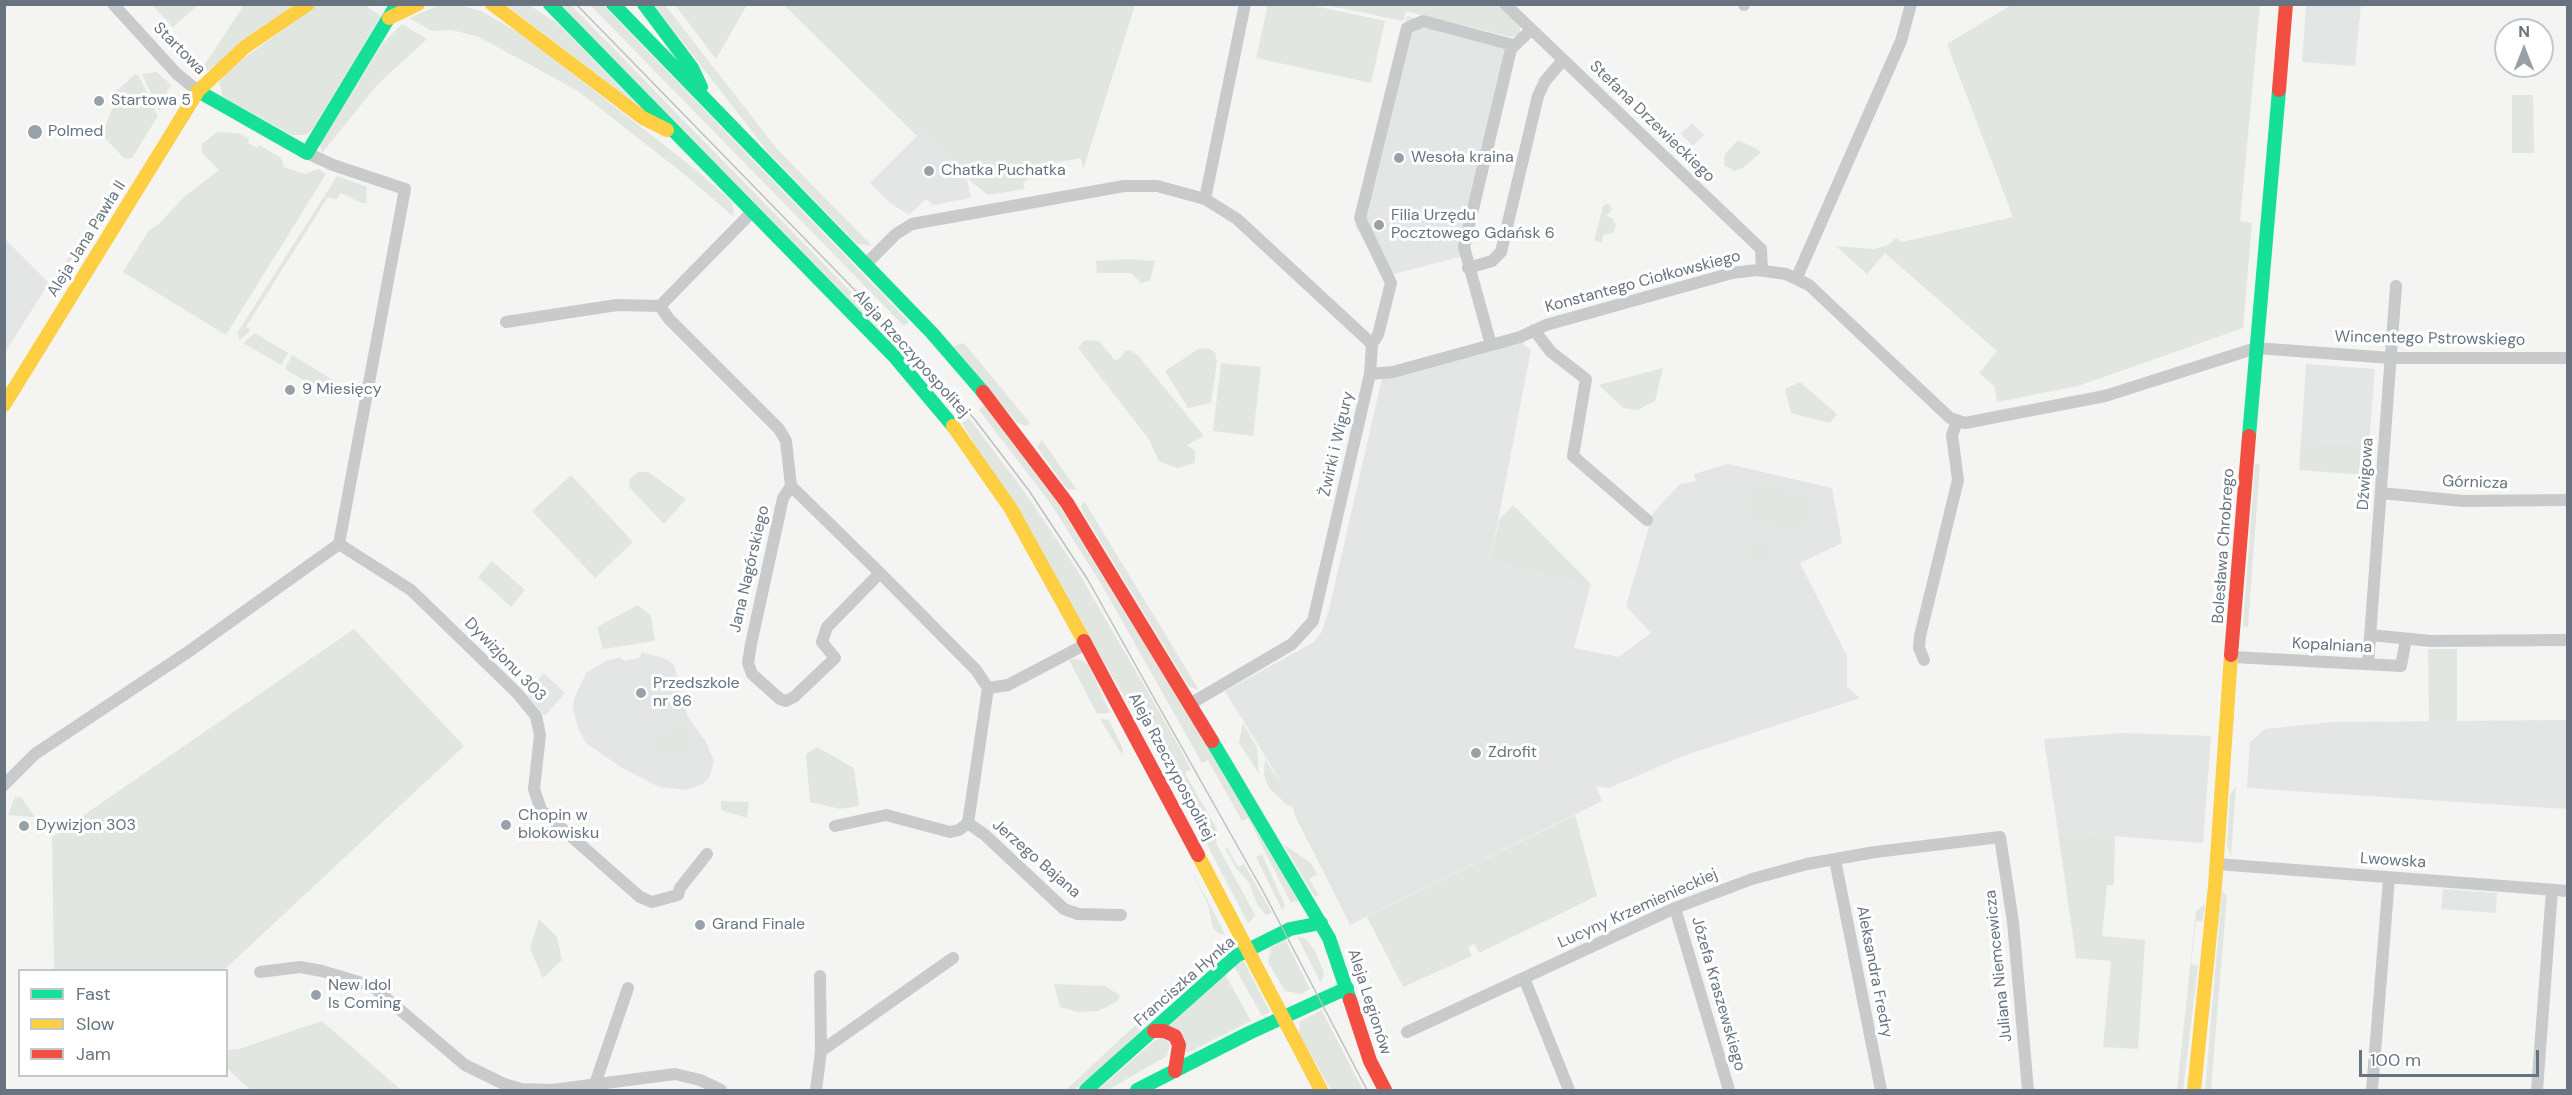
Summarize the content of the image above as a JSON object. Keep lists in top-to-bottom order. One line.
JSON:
{"streets":{"main road":["Aleja Jana Pawła II","Aleja Rzeczypospolitej","Bolesława Chrobrego","Franciszka Hynka","Aleja Legionów"],"street":["Startowa","Stefana Drzewieckiego","Konstantego Ciołkowskiego","Wincentego Pstrowskiego","Żwirki i Wigury","Dźwigowa","Górnicza","Jana Nagórskiego","Kopalniana","Dywizjonu 303","Jerzego Bajana","Lwowska","Lucyny Krzemienieckiej","Juliana Niemcewicza","Aleksandra Fredry","Józefa Kraszewskiego"]},"crossings":[["Startowa","Aleja Jana Pawła II"],["Stefana Drzewieckiego","Konstantego Ciołkowskiego"],["Konstantego Ciołkowskiego","Żwirki i Wigury"],["Wincentego Pstrowskiego","Dźwigowa"],["Wincentego Pstrowskiego","Bolesława Chrobrego"],["Aleja Rzeczypospolitej","Żwirki i Wigury"],["Aleja Rzeczypospolitej","Franciszka Hynka"],["Aleja Rzeczypospolitej","Aleja Legionów"],["Dźwigowa","Górnicza"],["Dźwigowa","Kopalniana"],["Bolesława Chrobrego","Kopalniana"],["Bolesława Chrobrego","Lwowska"],["Lucyny Krzemienieckiej","Juliana Niemcewicza"],["Lucyny Krzemienieckiej","Aleksandra Fredry"],["Lucyny Krzemienieckiej","Józefa Kraszewskiego"],["Franciszka Hynka","Aleja Legionów"]],"places":["Startowa 5","Polmed","Wesoła kraina","Chatka Puchatka","Filia Urzędu Pocztowego Gdańsk 6","9 Miesięcy","Przedszkole nr 86","Zdrofit","Chopin w blokowisku","Dywizjon 303","Grand Finale","New Idol Is Coming"],"legend":["Fast","Slow","Jam"],"scale_bar":"100 m","north":"top"}
